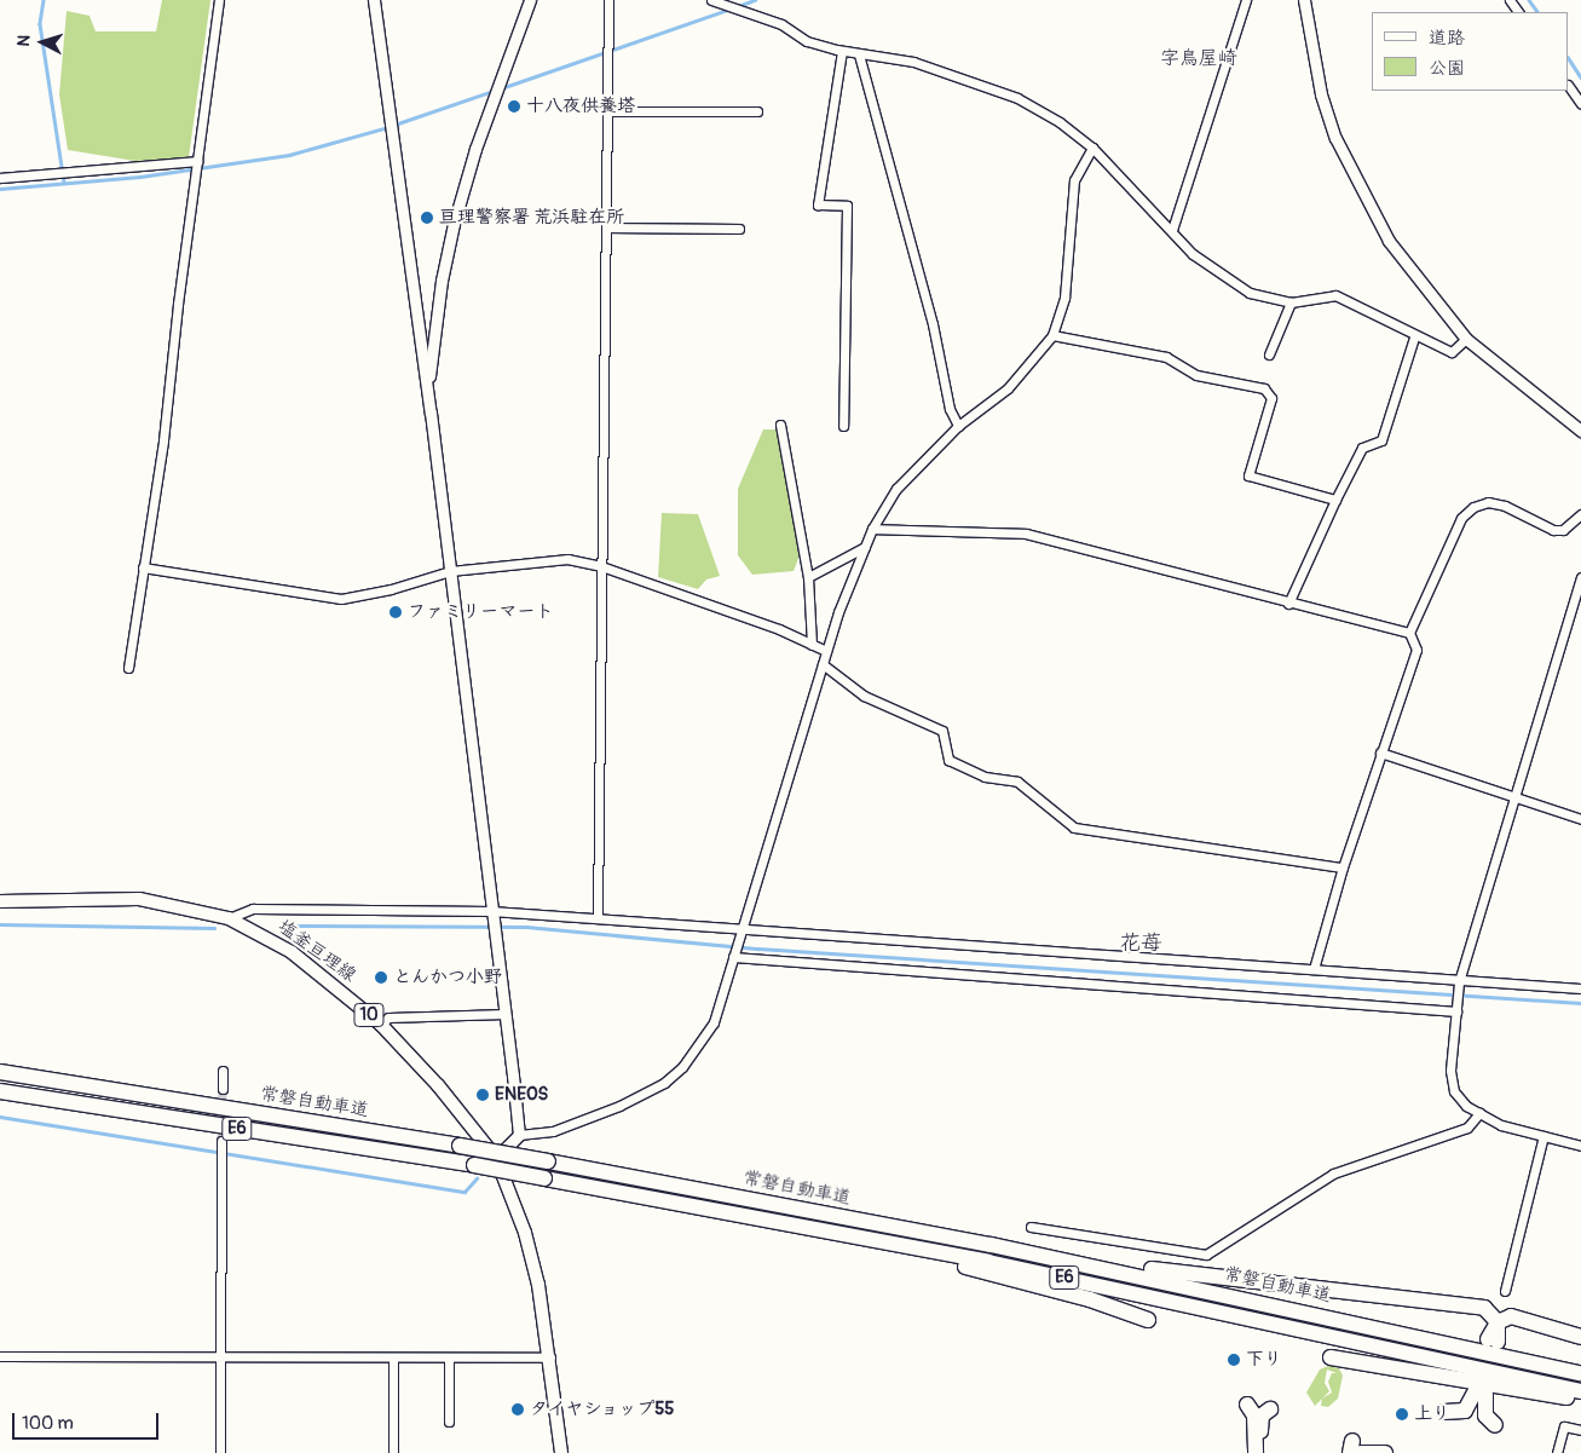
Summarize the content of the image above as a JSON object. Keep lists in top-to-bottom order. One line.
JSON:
{"streets":{"highway":["常磐自動車道","E6"],"main road":["塩釜亘理線","10"]},"districts":["字鳥屋崎","花苺"],"places":["十八夜供養塔","亘理警察署 荒浜駐在所","ファミリーマート","とんかつ小野","ENEOS","下り","タイヤショップ55","上り"],"legend":["道路","公園"],"scale_bar":"100 m","north":"left"}
